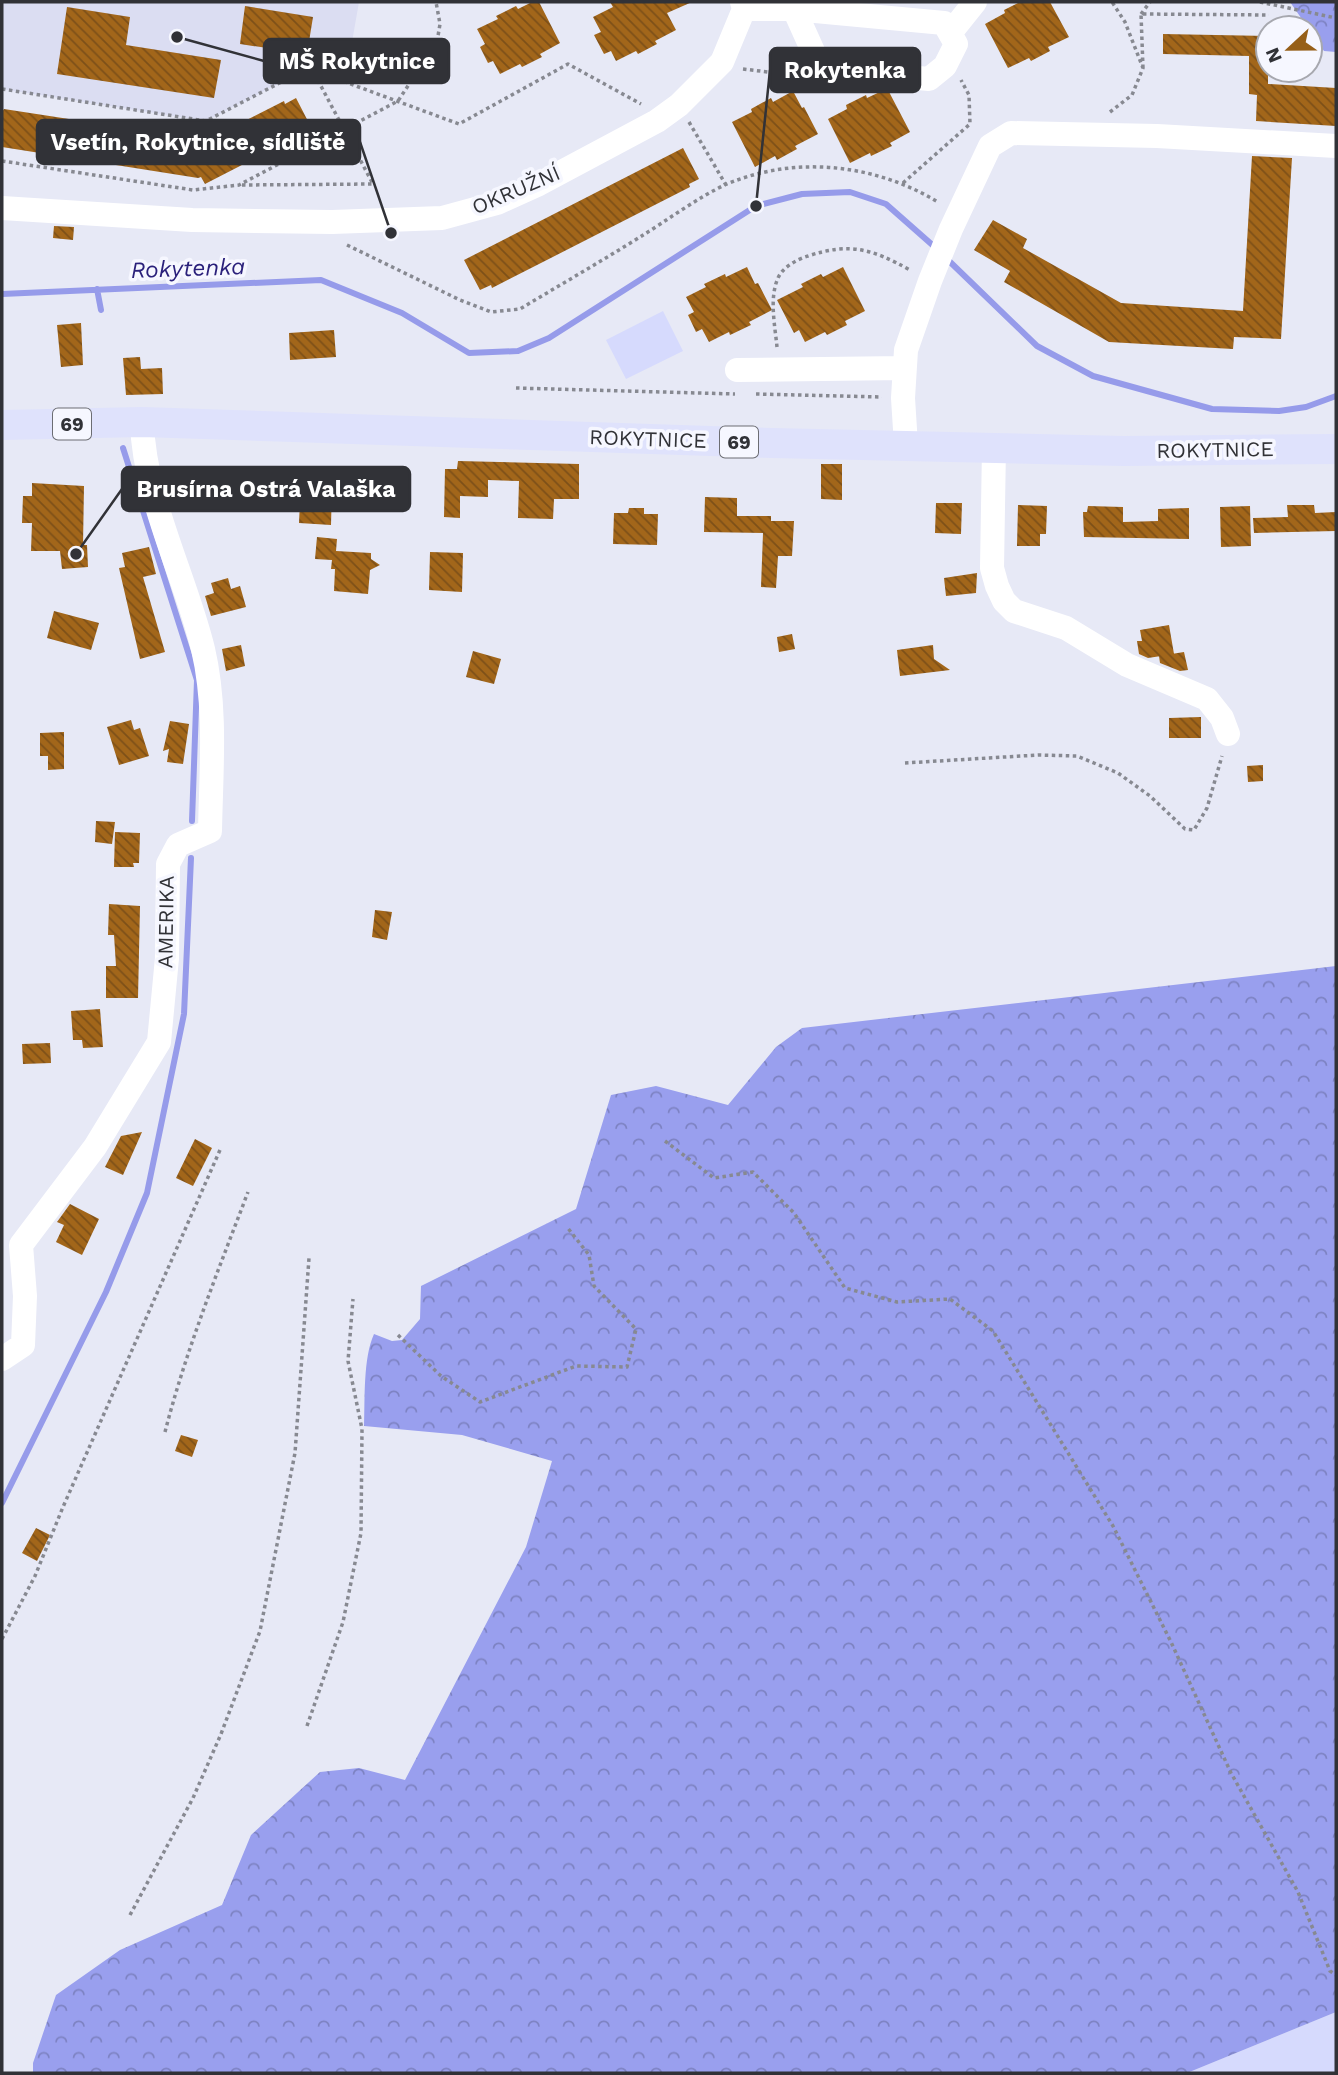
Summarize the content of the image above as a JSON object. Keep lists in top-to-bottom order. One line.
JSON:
{"streets":{"main road":["69","ROKYTNICE"],"street":["OKRUŽNÍ","AMERIKA"]},"crossings":[["ROKYTNICE","AMERIKA"]],"water":["Rokytenka"],"places":["MŠ Rokytnice","Rokytenka","Vsetín, Rokytnice, sídliště","Brusírna Ostrá Valaška"],"north":"left"}
